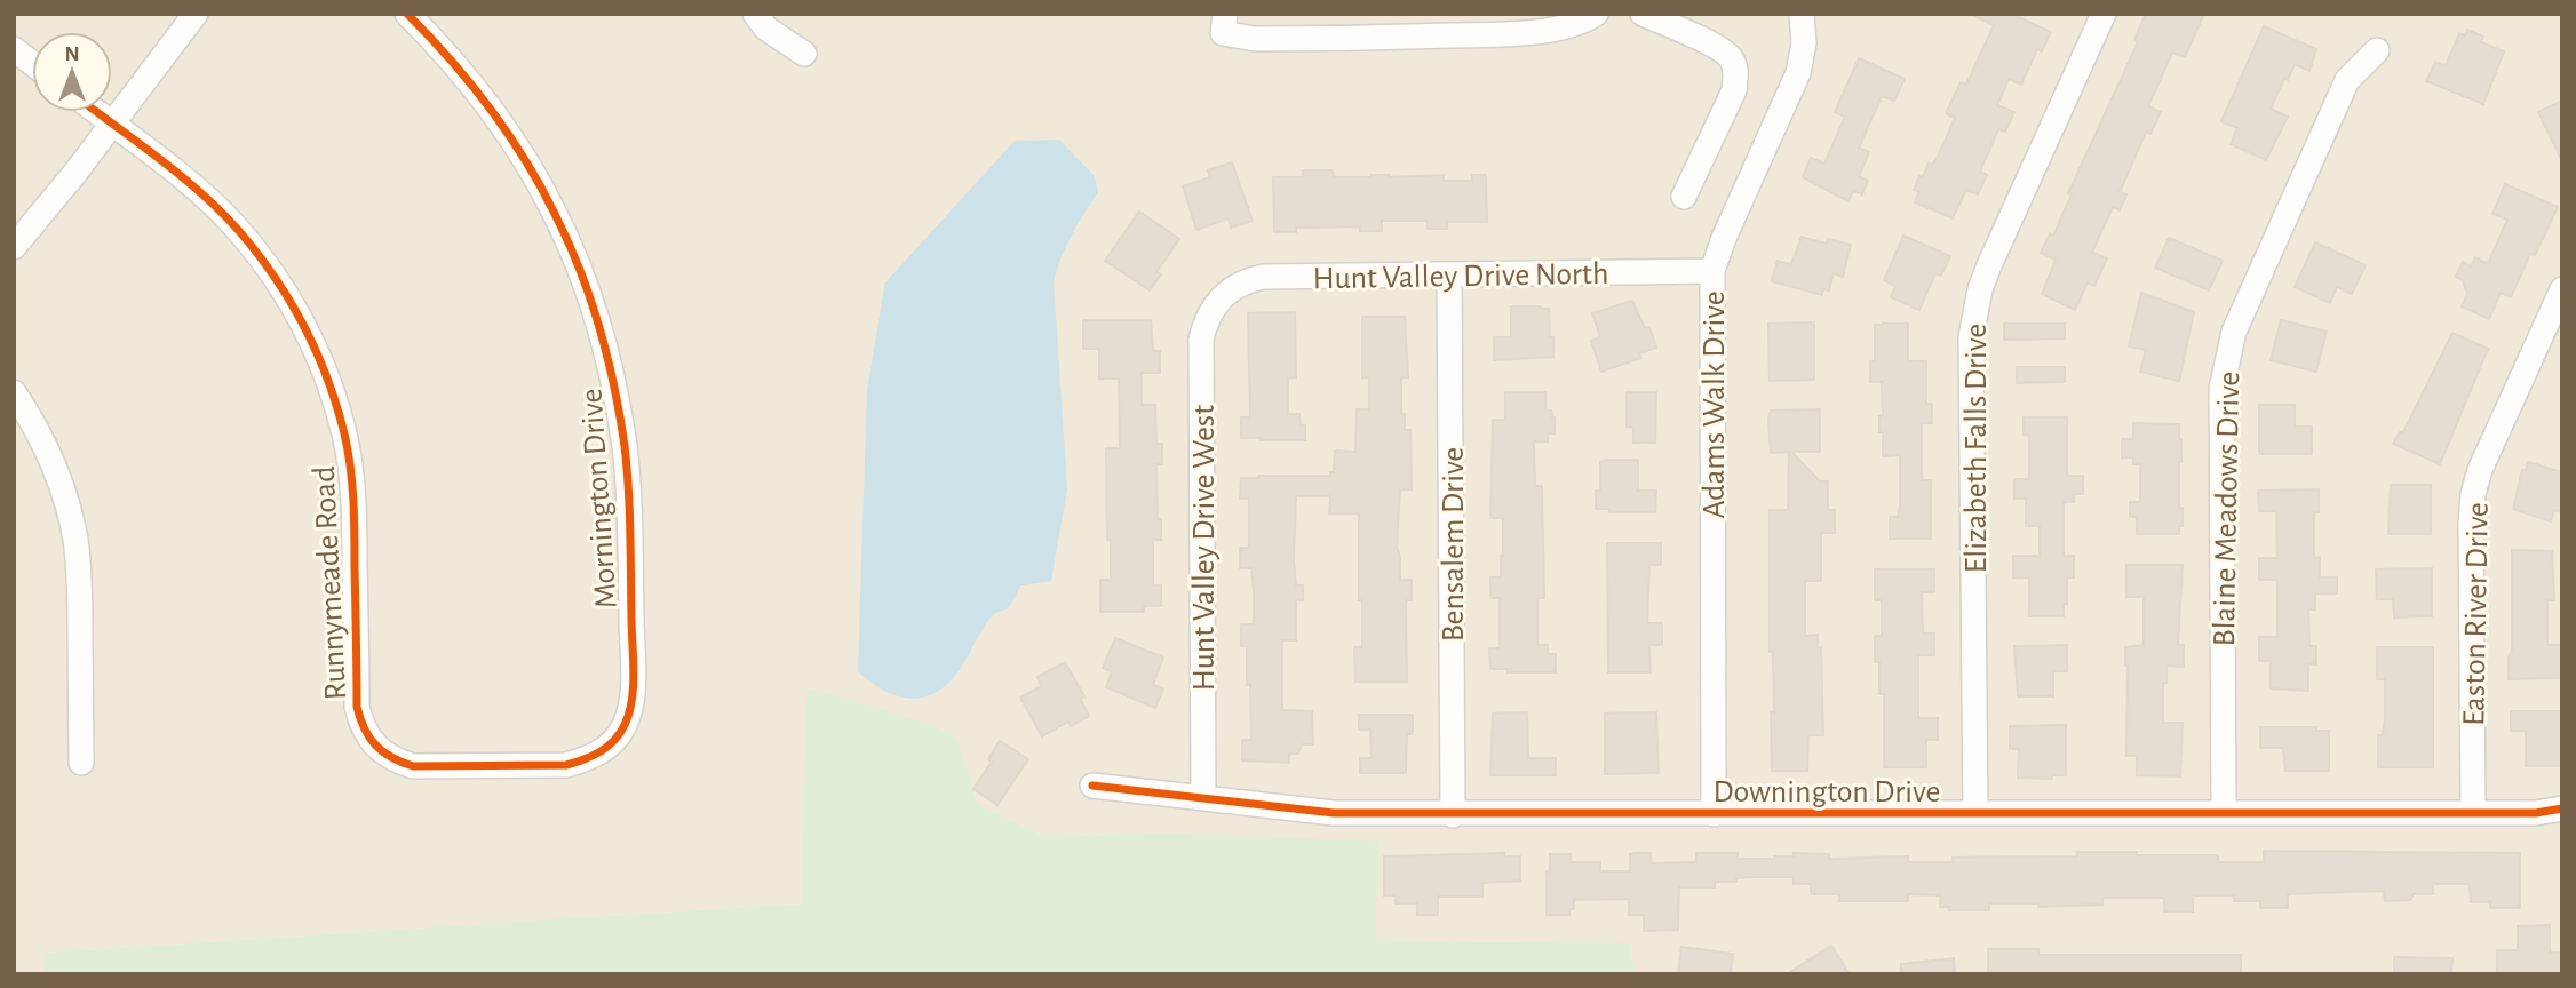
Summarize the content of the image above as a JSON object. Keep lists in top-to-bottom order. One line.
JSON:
{"streets":{"street":["Hunt Valley Drive North","Adams Walk Drive","Elizabeth Falls Drive","Mornington Drive","Blaine Meadows Drive","Bensalem Drive","Hunt Valley Drive West","Runnymeade Road","Easton River Drive","Downington Drive"]},"crossings":[["Hunt Valley Drive North","Adams Walk Drive"],["Hunt Valley Drive North","Bensalem Drive"],["Hunt Valley Drive North","Hunt Valley Drive West"],["Adams Walk Drive","Downington Drive"],["Elizabeth Falls Drive","Downington Drive"],["Mornington Drive","Runnymeade Road"],["Blaine Meadows Drive","Downington Drive"],["Bensalem Drive","Downington Drive"],["Hunt Valley Drive West","Downington Drive"],["Easton River Drive","Downington Drive"]],"north":"top"}
